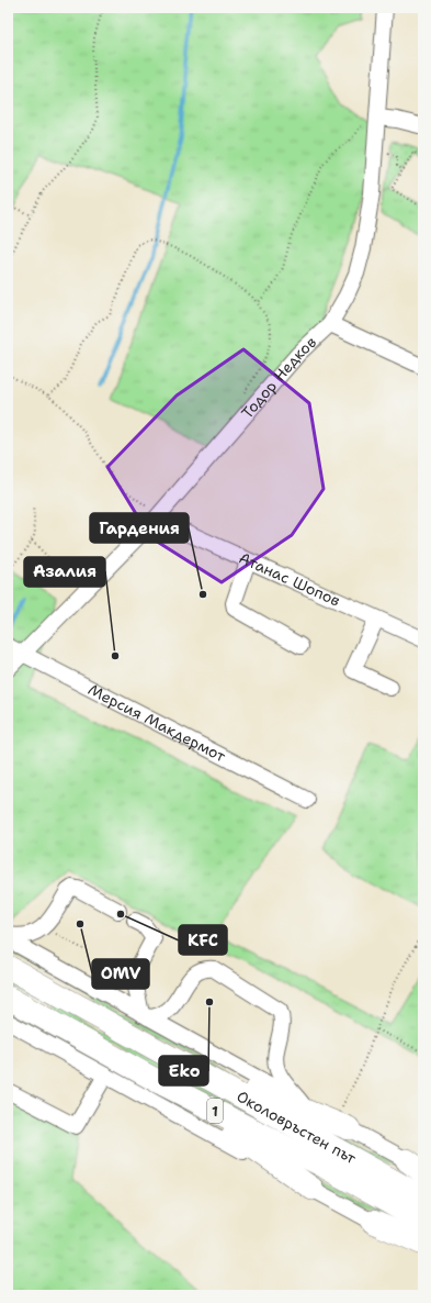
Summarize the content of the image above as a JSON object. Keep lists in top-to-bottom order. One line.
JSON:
{"streets":{"highway":["1","Околовръстен път"],"street":["Тодор Недков","Атанас Шопов","Мерсия Макдермот"]},"crossings":[["Тодор Недков","Атанас Шопов"],["Тодор Недков","Мерсия Макдермот"]],"places":["Гардения","Азалия","KFC","OMV","Eko"]}
